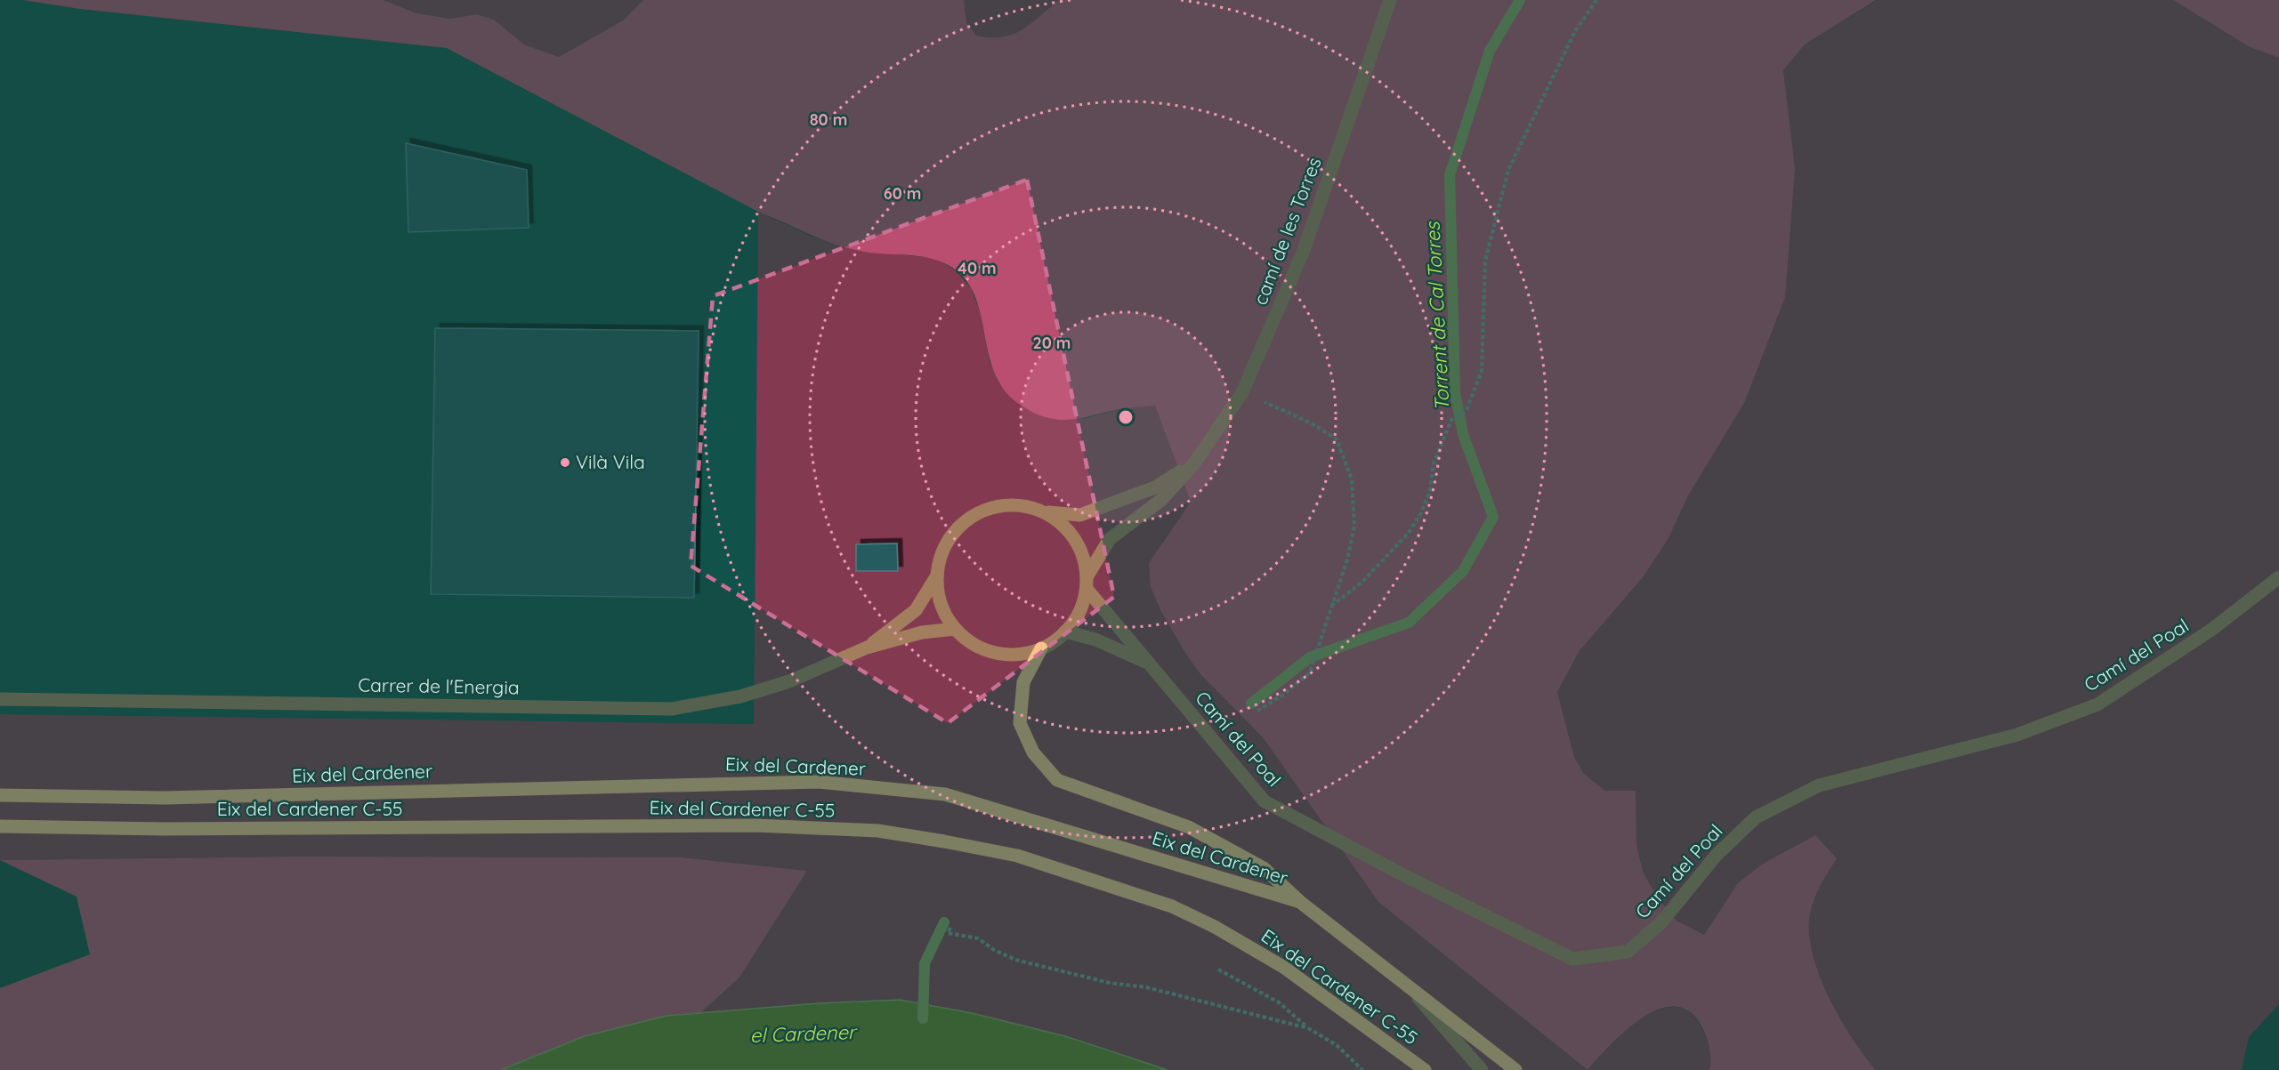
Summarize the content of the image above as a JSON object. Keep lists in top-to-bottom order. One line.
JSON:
{"streets":{"main road":["Eix del Cardener","Eix del Cardener C-55"],"street":["camí de les Torres","Camí del Poal","Carrer de l'Energia"]},"crossings":[["camí de les Torres","Camí del Poal"]],"water":["Torrent de Cal Torres","el Cardener"],"places":["Vilà Vila"],"rings":["80 m","60 m","40 m","20 m"]}
